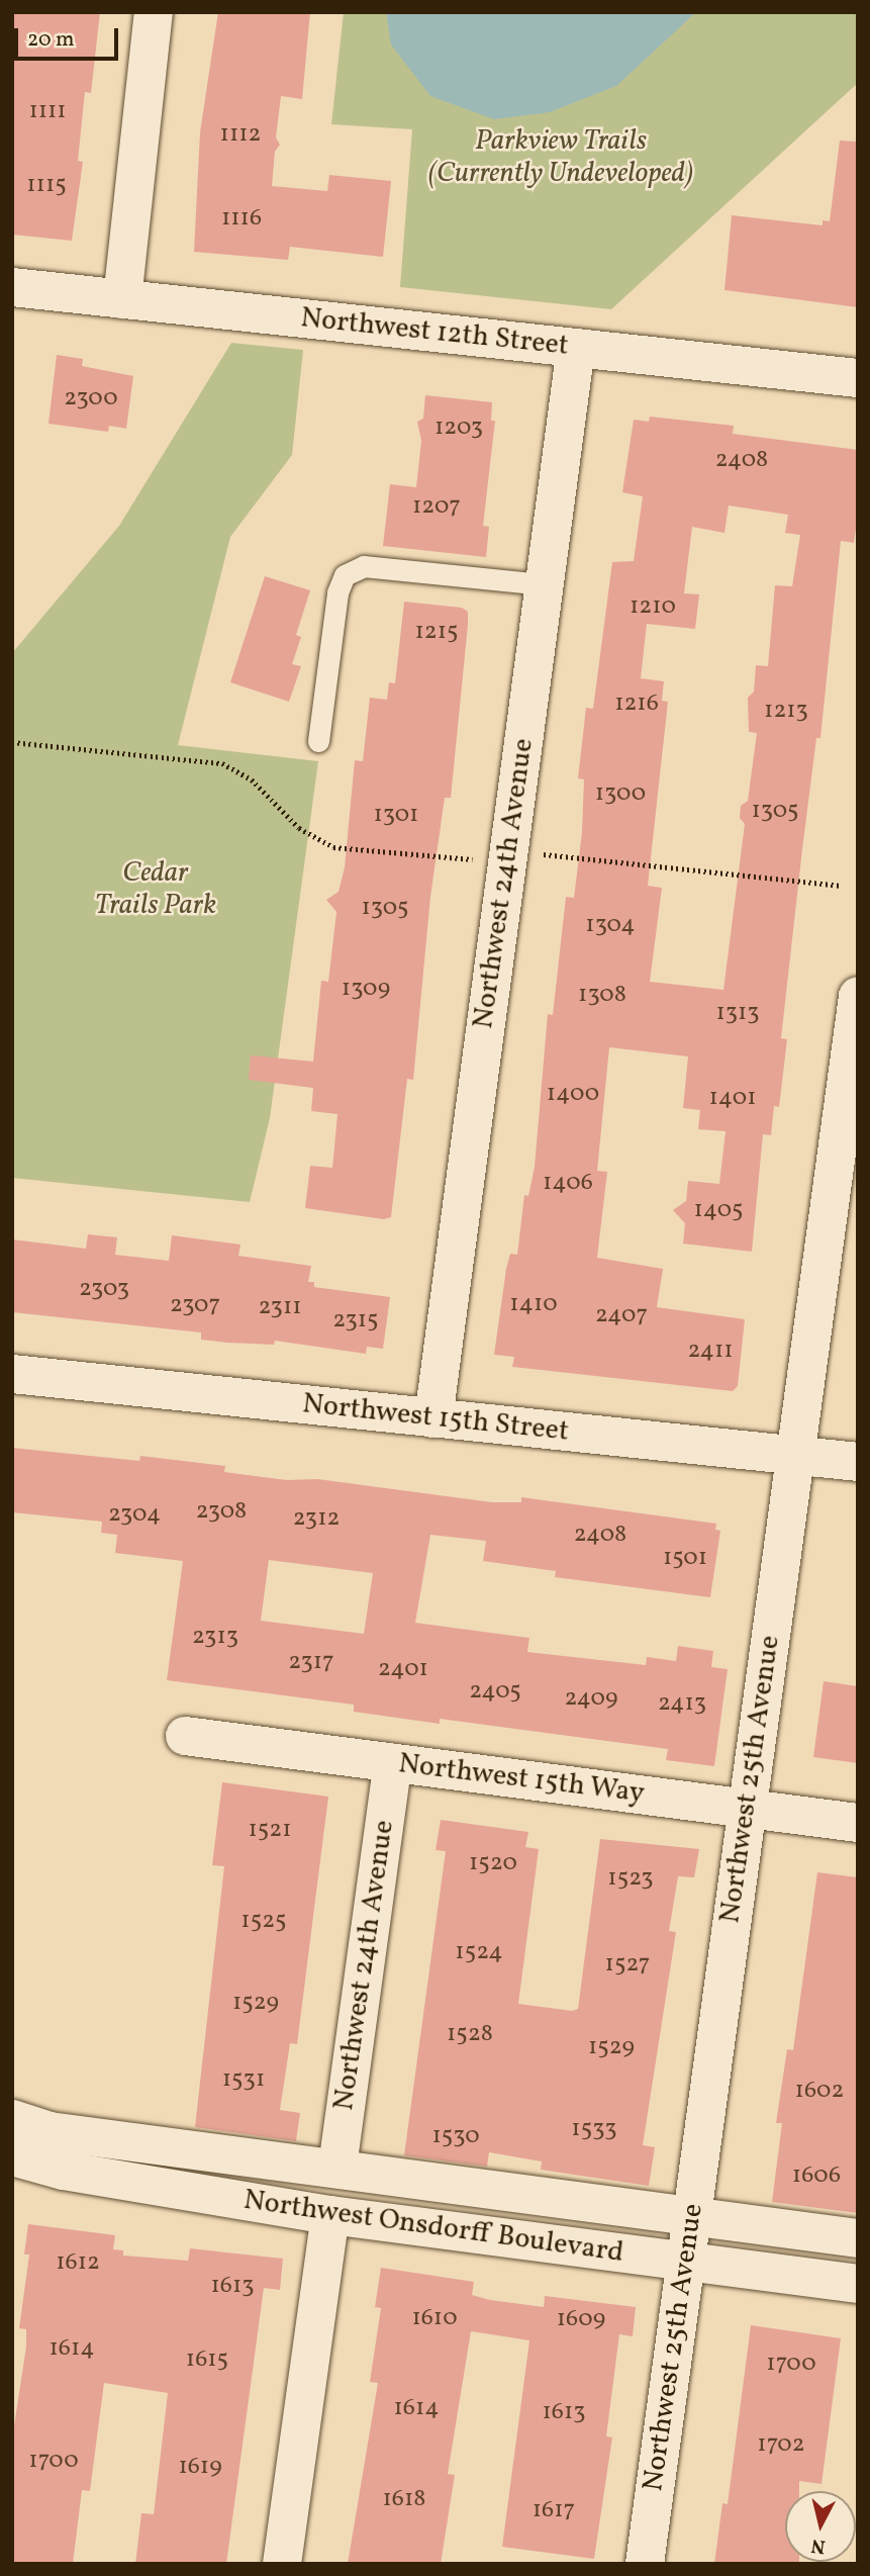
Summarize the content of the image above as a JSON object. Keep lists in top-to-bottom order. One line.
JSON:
{"streets":{"street":["Northwest 12th Street","Northwest 24th Avenue","Northwest 15th Street","Northwest 15th Way","Northwest 25th Avenue","Northwest Onsdorff Boulevard"]},"crossings":[["Northwest 12th Street","Northwest 24th Avenue"],["Northwest 24th Avenue","Northwest 15th Street"],["Northwest 24th Avenue","Northwest 15th Way"],["Northwest 24th Avenue","Northwest Onsdorff Boulevard"],["Northwest 15th Street","Northwest 25th Avenue"],["Northwest 15th Way","Northwest 25th Avenue"],["Northwest 25th Avenue","Northwest Onsdorff Boulevard"]],"parks":["Parkview Trails (Currently Undeveloped)","Cedar Trails Park"],"house_numbers":["1111","1112","1115","1116","2300","1203","2408","1207","1210","1215","1216","1213","1300","1305","1301","1305","1304","1309","1308","1313","1400","1401","1406","1405","2303","1410","2307","2311","2407","2315","2411","2308","2304","2312","2408","1501","2313","2317","2401","2405","2409","2413","1521","1520","1523","1525","1524","1527","1529","1528","1529","1531","1602","1533","1530","1606","1612","1613","1610","1609","1614","1615","1700","1614","1613","1702","1700","1619","1618","1617"],"scale_bar":"20 m","north":"bottom"}
